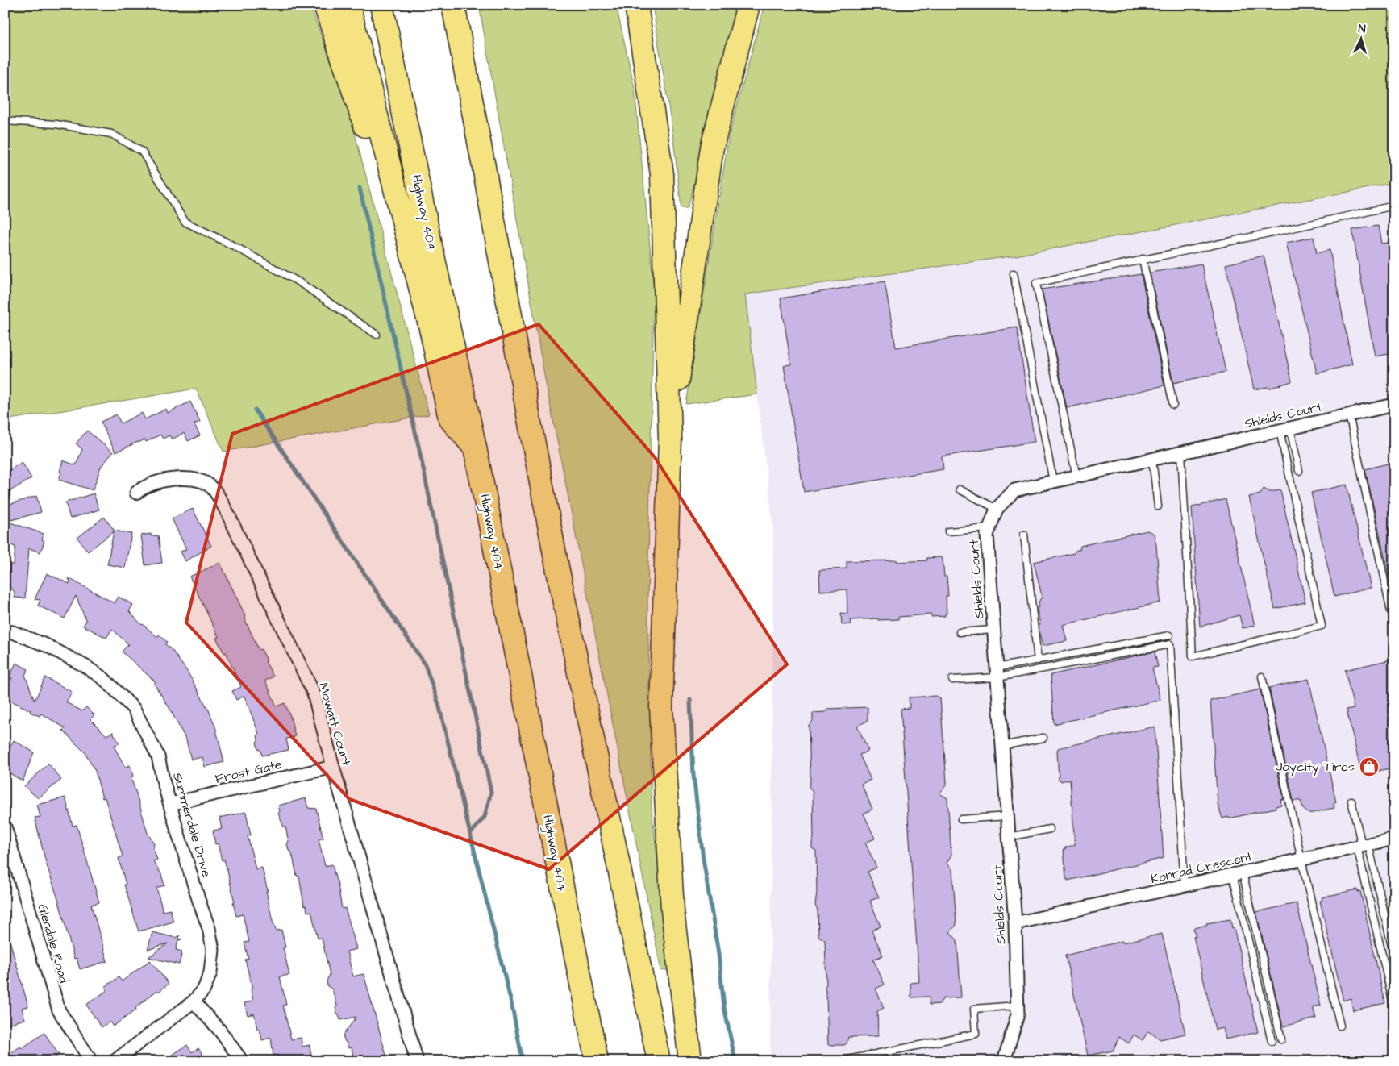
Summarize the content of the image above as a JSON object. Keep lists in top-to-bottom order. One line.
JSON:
{"streets":{"highway":["Highway 404"],"street":["Shields Court","Mowatt Court","Frost Gate","Summerdale Drive","Konrad Crescent","Glendale Road"]},"crossings":[["Shields Court","Konrad Crescent"],["Mowatt Court","Frost Gate"],["Frost Gate","Summerdale Drive"]],"places":{"shop":["Joycity Tires"]},"north":"top"}
